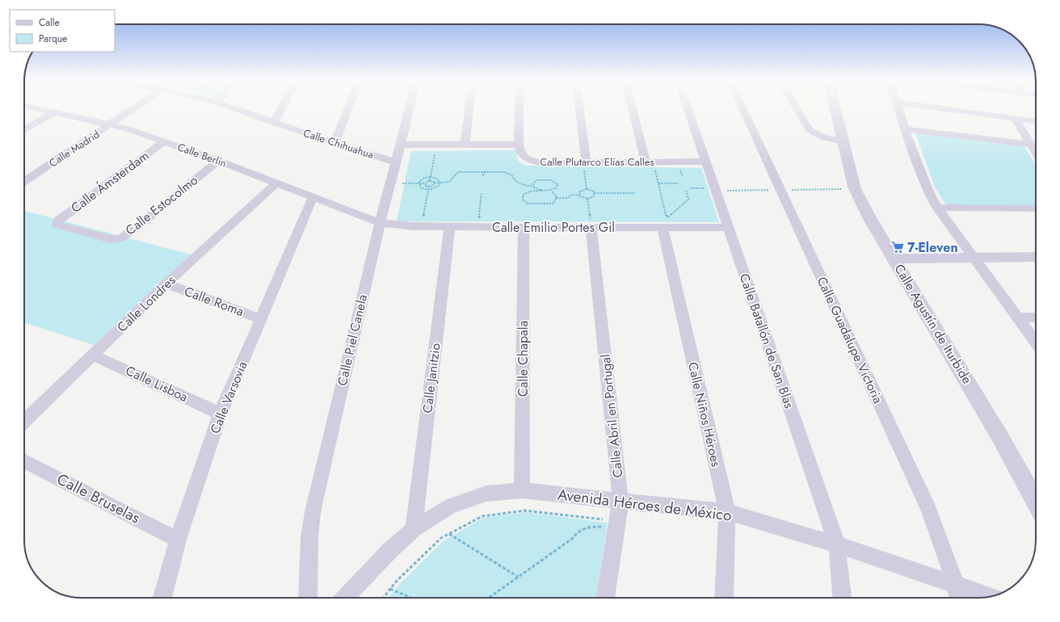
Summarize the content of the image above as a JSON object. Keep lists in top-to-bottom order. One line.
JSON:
{"streets":{"street":["Calle Chihuahua","Calle Madrid","Calle Berlín","Calle Plutarco Elías Calles","Calle Ámsterdam","Calle Estocolmo","Calle Emilio Portes Gil","Calle Roma","Calle Londres","Calle Agustín de Iturbide","Calle Piel Canela","Calle Guadalupe Victoria","Calle Batallón de San Blas","Calle Chapala","Calle Janitzio","Calle Lisboa","Calle Varsovia","Calle Niños Héroes","Calle Abril en Portugal","Calle Bruselas","Avenida Héroes de México"]},"crossings":[["Calle Chihuahua","Calle Piel Canela"],["Calle Madrid","Calle Berlín"],["Calle Berlín","Calle Ámsterdam"],["Calle Berlín","Calle Estocolmo"],["Calle Berlín","Calle Emilio Portes Gil"],["Calle Berlín","Calle Londres"],["Calle Berlín","Calle Piel Canela"],["Calle Berlín","Calle Varsovia"],["Calle Plutarco Elías Calles","Calle Batallón de San Blas"],["Calle Ámsterdam","Calle Estocolmo"],["Calle Emilio Portes Gil","Calle Piel Canela"],["Calle Emilio Portes Gil","Calle Batallón de San Blas"],["Calle Emilio Portes Gil","Calle Chapala"],["Calle Emilio Portes Gil","Calle Janitzio"],["Calle Emilio Portes Gil","Calle Niños Héroes"],["Calle Emilio Portes Gil","Calle Abril en Portugal"],["Calle Roma","Calle Londres"],["Calle Roma","Calle Varsovia"],["Calle Londres","Calle Lisboa"],["Calle Guadalupe Victoria","Avenida Héroes de México"],["Calle Batallón de San Blas","Avenida Héroes de México"],["Calle Chapala","Avenida Héroes de México"],["Calle Janitzio","Avenida Héroes de México"],["Calle Lisboa","Calle Varsovia"],["Calle Varsovia","Calle Bruselas"],["Calle Niños Héroes","Avenida Héroes de México"],["Calle Abril en Portugal","Avenida Héroes de México"]],"places":{"supermarket":["7-Eleven"]},"legend":["Calle","Parque"]}
